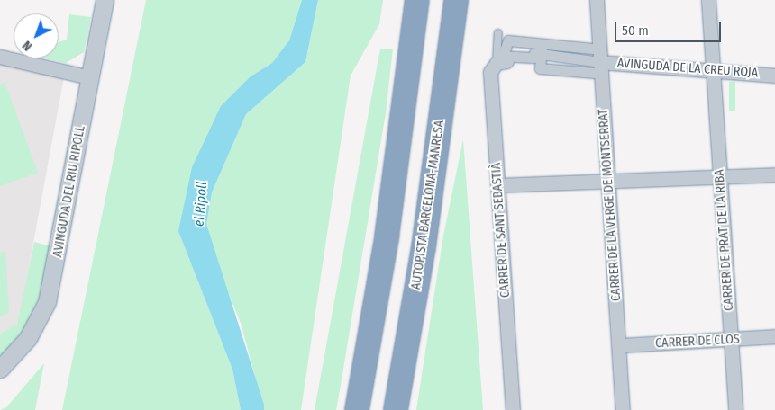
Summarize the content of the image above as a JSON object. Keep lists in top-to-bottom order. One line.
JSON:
{"streets":{"highway":["AUTOPISTA BARCELONA-MANRESA"],"street":["AVINGUDA DE LA CREU ROJA","AVINGUDA DEL RIU RIPOLL","CARRER DE LA VERGE DE MONTSERRAT","CARRER DE SANT SEBASTIÀ","CARRER DE PRAT DE LA RIBA","CARRER DE CLOS"]},"crossings":[["AVINGUDA DE LA CREU ROJA","CARRER DE LA VERGE DE MONTSERRAT"],["AVINGUDA DE LA CREU ROJA","CARRER DE PRAT DE LA RIBA"],["CARRER DE LA VERGE DE MONTSERRAT","CARRER DE CLOS"],["CARRER DE PRAT DE LA RIBA","CARRER DE CLOS"]],"water":["el Ripoll"],"scale_bar":"50 m","north":"bottom left"}
